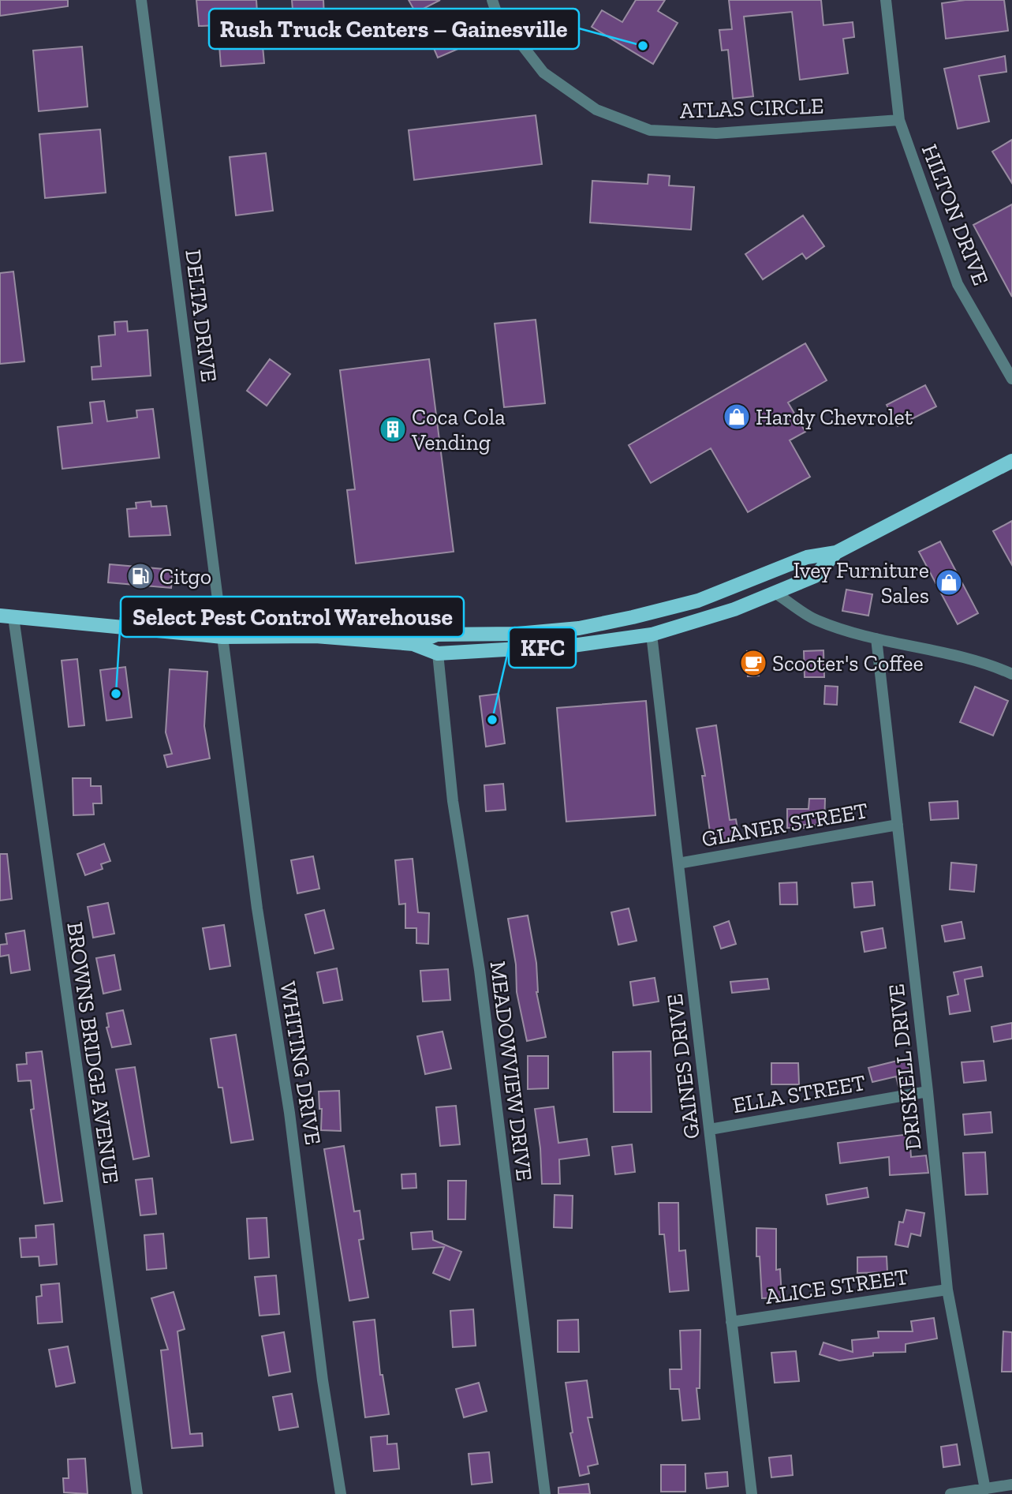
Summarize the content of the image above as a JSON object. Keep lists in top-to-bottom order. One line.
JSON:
{"streets":{"street":["ATLAS CIRCLE","HILTON DRIVE","DELTA DRIVE","GLANER STREET","BROWNS BRIDGE AVENUE","WHITING DRIVE","GAINES DRIVE","DRISKELL DRIVE","MEADOWVIEW DRIVE","ELLA STREET","ALICE STREET"]},"crossings":[["ATLAS CIRCLE","HILTON DRIVE"],["DELTA DRIVE","WHITING DRIVE"],["GLANER STREET","GAINES DRIVE"],["GLANER STREET","DRISKELL DRIVE"],["GAINES DRIVE","ELLA STREET"],["GAINES DRIVE","ALICE STREET"],["DRISKELL DRIVE","ELLA STREET"],["DRISKELL DRIVE","ALICE STREET"]],"places":{"other":["Rush Truck Centers – Gainesville","Select Pest Control Warehouse","KFC"],"shop":["Hardy Chevrolet","Ivey Furniture Sales"],"building":["Coca Cola Vending"],"fuel station":["Citgo"],"cafe":["Scooter's Coffee"]}}
